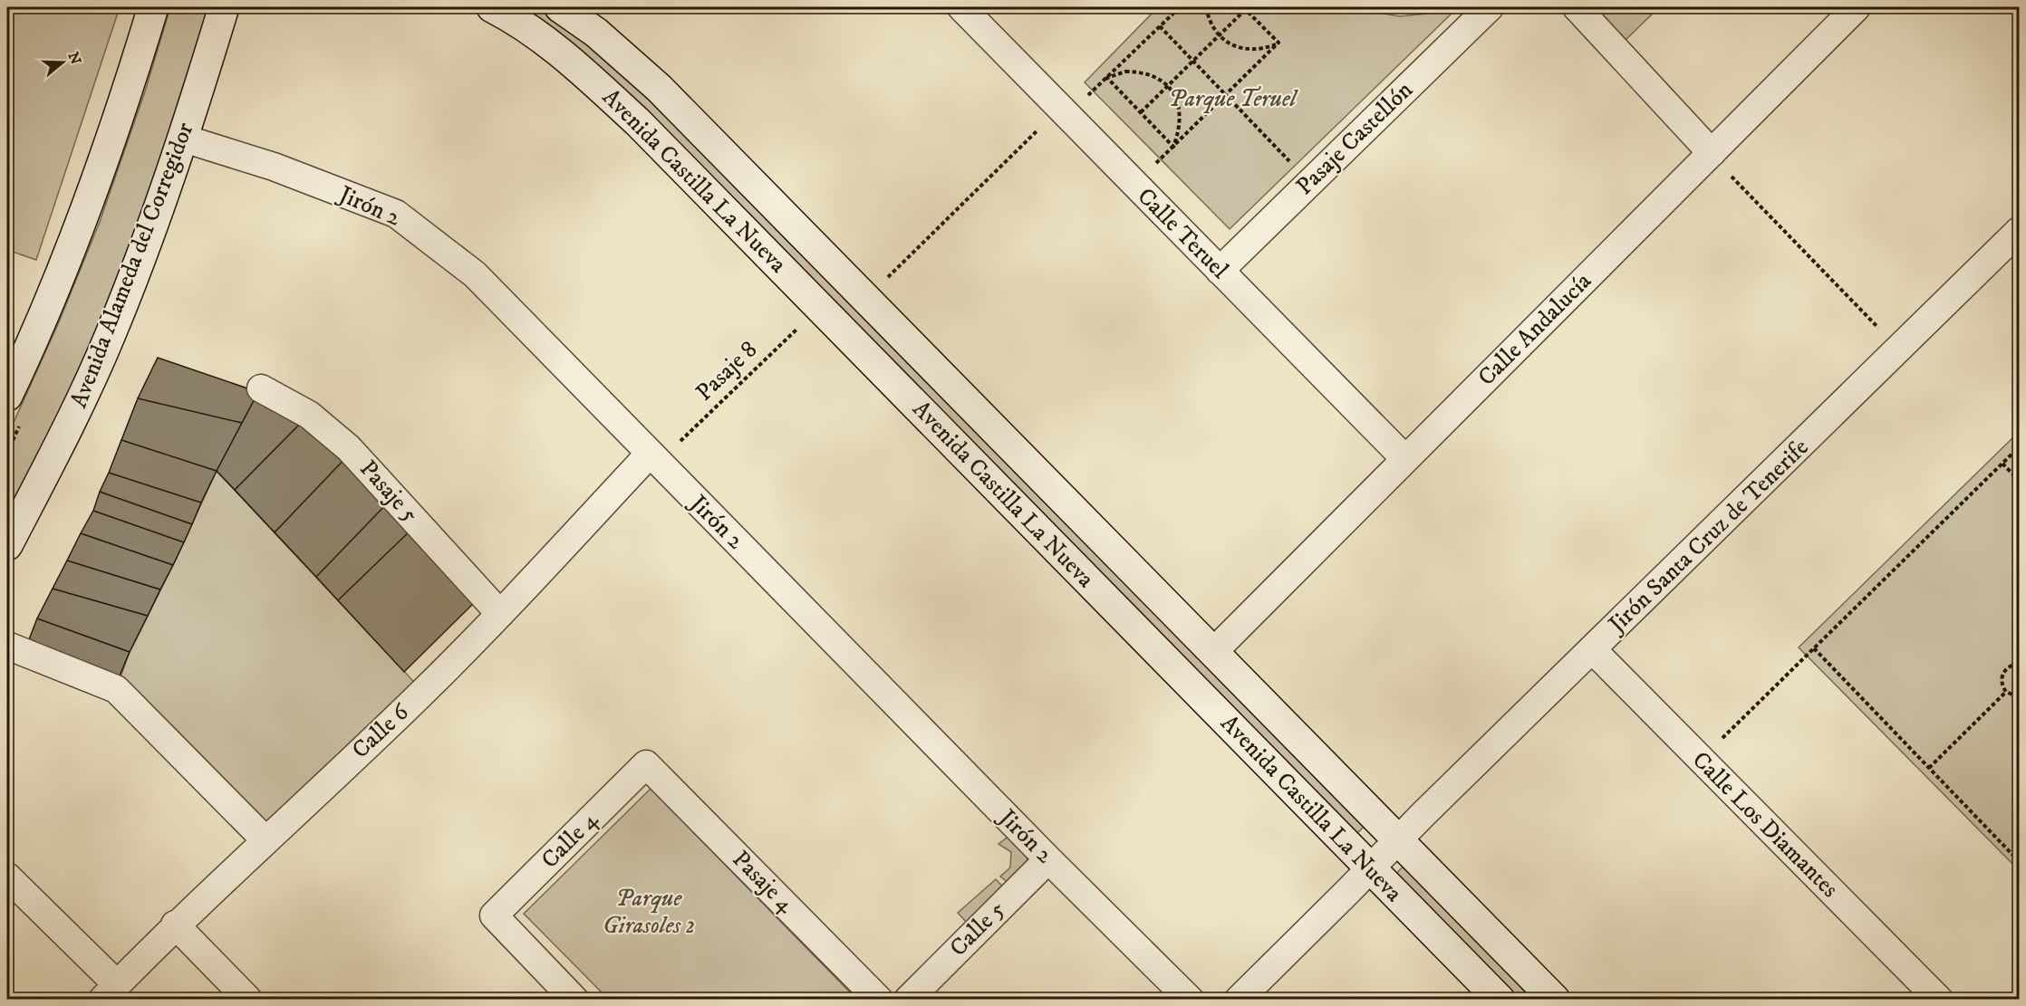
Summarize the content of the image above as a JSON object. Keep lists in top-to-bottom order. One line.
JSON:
{"streets":{"street":["Pasaje Castellón","Avenida Castilla La Nueva","Jirón 2","Calle Teruel","Avenida Alameda del Corregidor","Calle Andalucía","Pasaje 5","Jirón Santa Cruz de Tenerife","Calle 6","Calle Los Diamantes","Calle 4","Pasaje 4","Calle 5"],"path":["Pasaje 8"]},"crossings":[["Pasaje Castellón","Calle Teruel"],["Avenida Castilla La Nueva","Calle Andalucía"],["Avenida Castilla La Nueva","Pasaje 8"],["Avenida Castilla La Nueva","Jirón Santa Cruz de Tenerife"],["Jirón 2","Avenida Alameda del Corregidor"],["Jirón 2","Pasaje 8"],["Jirón 2","Calle 6"],["Jirón 2","Calle 5"],["Calle Teruel","Calle Andalucía"],["Pasaje 8","Calle 6"],["Pasaje 5","Calle 6"],["Jirón Santa Cruz de Tenerife","Calle Los Diamantes"],["Calle 4","Pasaje 4"]],"parks":["Parque Teruel","Parque Girasoles 2"],"north":"right"}
